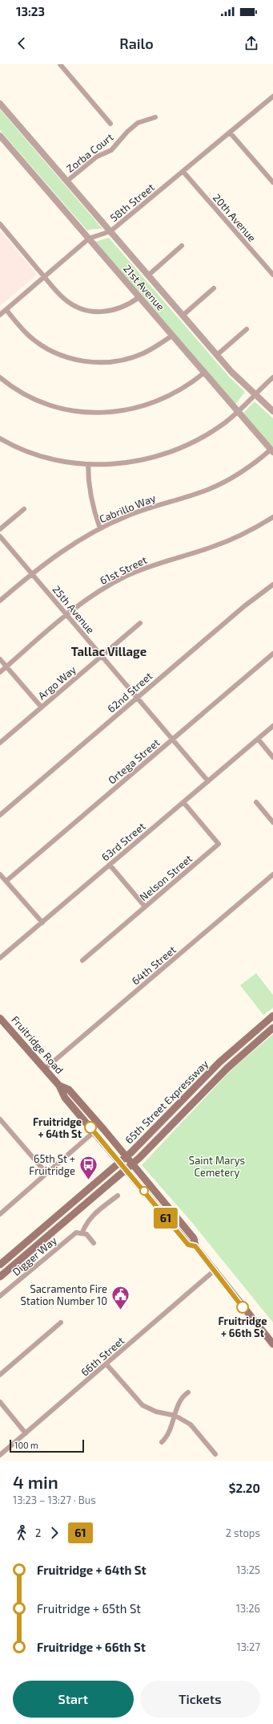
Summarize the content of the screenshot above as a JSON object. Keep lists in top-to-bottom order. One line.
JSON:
{"streets":{"main road":["Fruitridge Road","65th Street Expressway"],"street":["Zorba Court","58th Street","20th Avenue","21st Avenue","Cabrillo Way","61st Street","25th Avenue","Argo Way","62nd Street","Ortega Street","63rd Street","Nelson Street","64th Street","Digger Way","66th Street"]},"crossings":[["Zorba Court","21st Avenue"],["58th Street","20th Avenue"],["58th Street","21st Avenue"],["21st Avenue","Cabrillo Way"],["Cabrillo Way","25th Avenue"],["61st Street","25th Avenue"],["25th Avenue","Argo Way"],["25th Avenue","62nd Street"],["25th Avenue","Ortega Street"],["25th Avenue","63rd Street"],["63rd Street","Nelson Street"],["64th Street","Fruitridge Road"],["Fruitridge Road","65th Street Expressway"],["Fruitridge Road","66th Street"]],"districts":["Tallac Village"],"parks":["Saint Marys Cemetery"],"places":{"other":["Fruitridge + 64th St","Fruitridge + 66th St"],"bus stop":["65th St + Fruitridge"],"public building":["Sacramento Fire Station Number 10"]},"lines":["bus line 61"],"scale_bar":"100 m","page":{"status":"13:23","header":"Railo","on_map":"61","scale":"100 m","heading":["4 min","13:23 – 13:27 · Bus","$2.20"],"legs":["2","61","2 stops"],"list":[{"name":"Fruitridge + 64th St","value":"13:25"},{"name":"Fruitridge + 65th St","value":"13:26"},{"name":"Fruitridge + 66th St","value":"13:27"}],"buttons":["Start","Tickets"]}}
